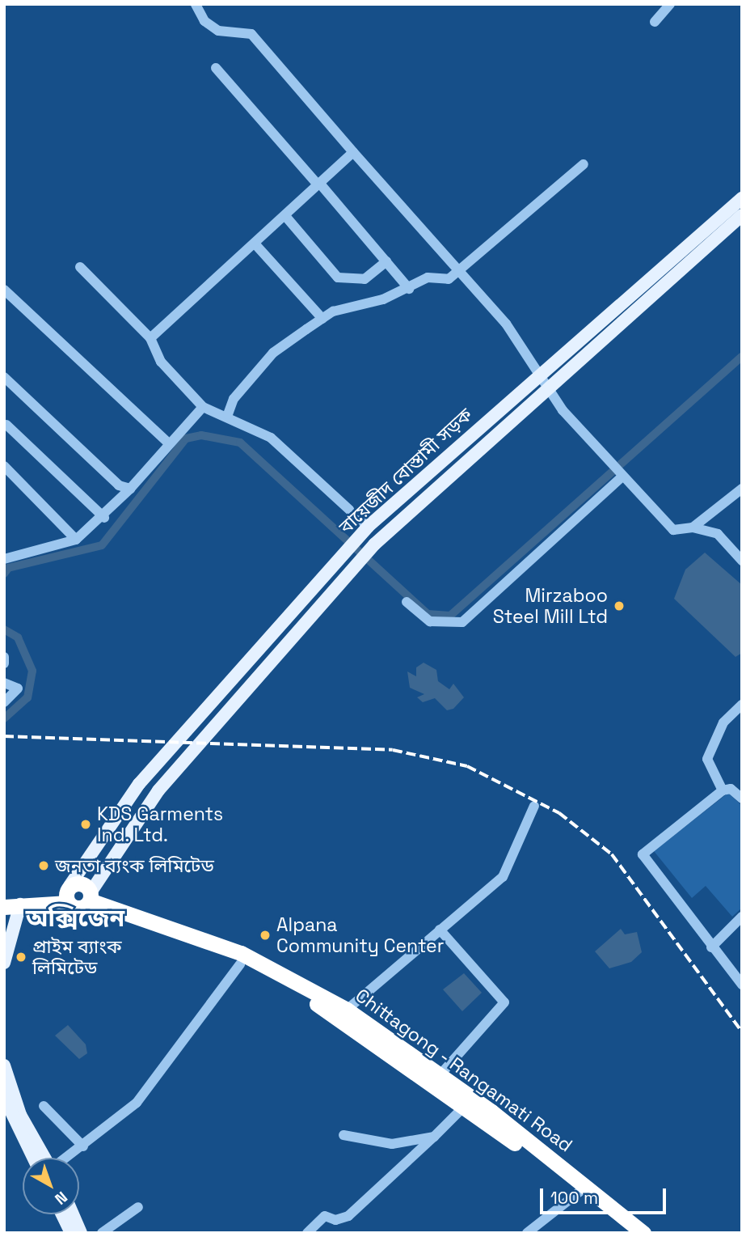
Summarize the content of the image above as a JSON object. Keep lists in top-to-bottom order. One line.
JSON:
{"streets":{"highway":["Chittagong - Rangamati Road"],"main road":["বায়েজীদ বোস্তামী সড়ক"]},"crossings":[["বায়েজীদ বোস্তামী সড়ক","Chittagong - Rangamati Road"]],"districts":["অক্সিজেন"],"places":["Mirzaboo Steel Mill Ltd","KDS Garments Ind. Ltd.","জনতা ব্যংক লিমিটেড","Alpana Community Center","প্রাইম ব্যাংক লিমিটেড"],"scale_bar":"100 m","north":"bottom right"}
